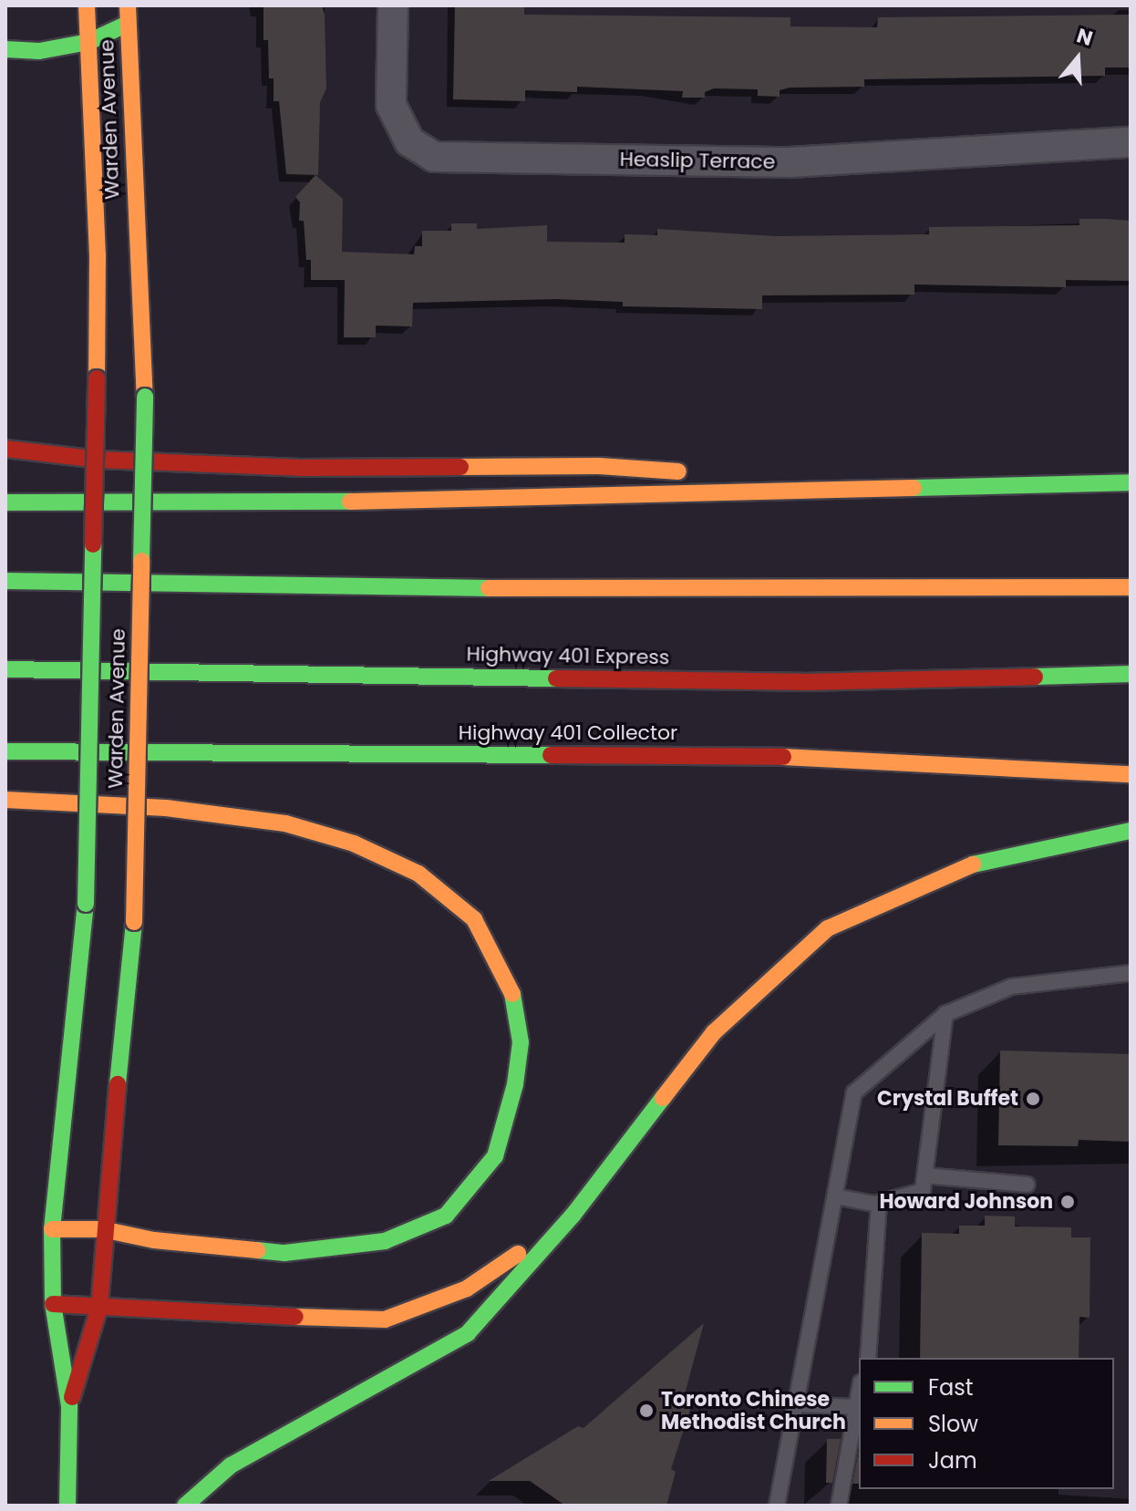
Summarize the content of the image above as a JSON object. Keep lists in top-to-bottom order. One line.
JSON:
{"streets":{"main road":["Warden Avenue","Highway 401 Express","Highway 401 Collector"],"street":["Heaslip Terrace"]},"places":["Crystal Buffet","Howard Johnson","Toronto Chinese Methodist Church"],"legend":["Fast","Slow","Jam"],"north":"top"}
